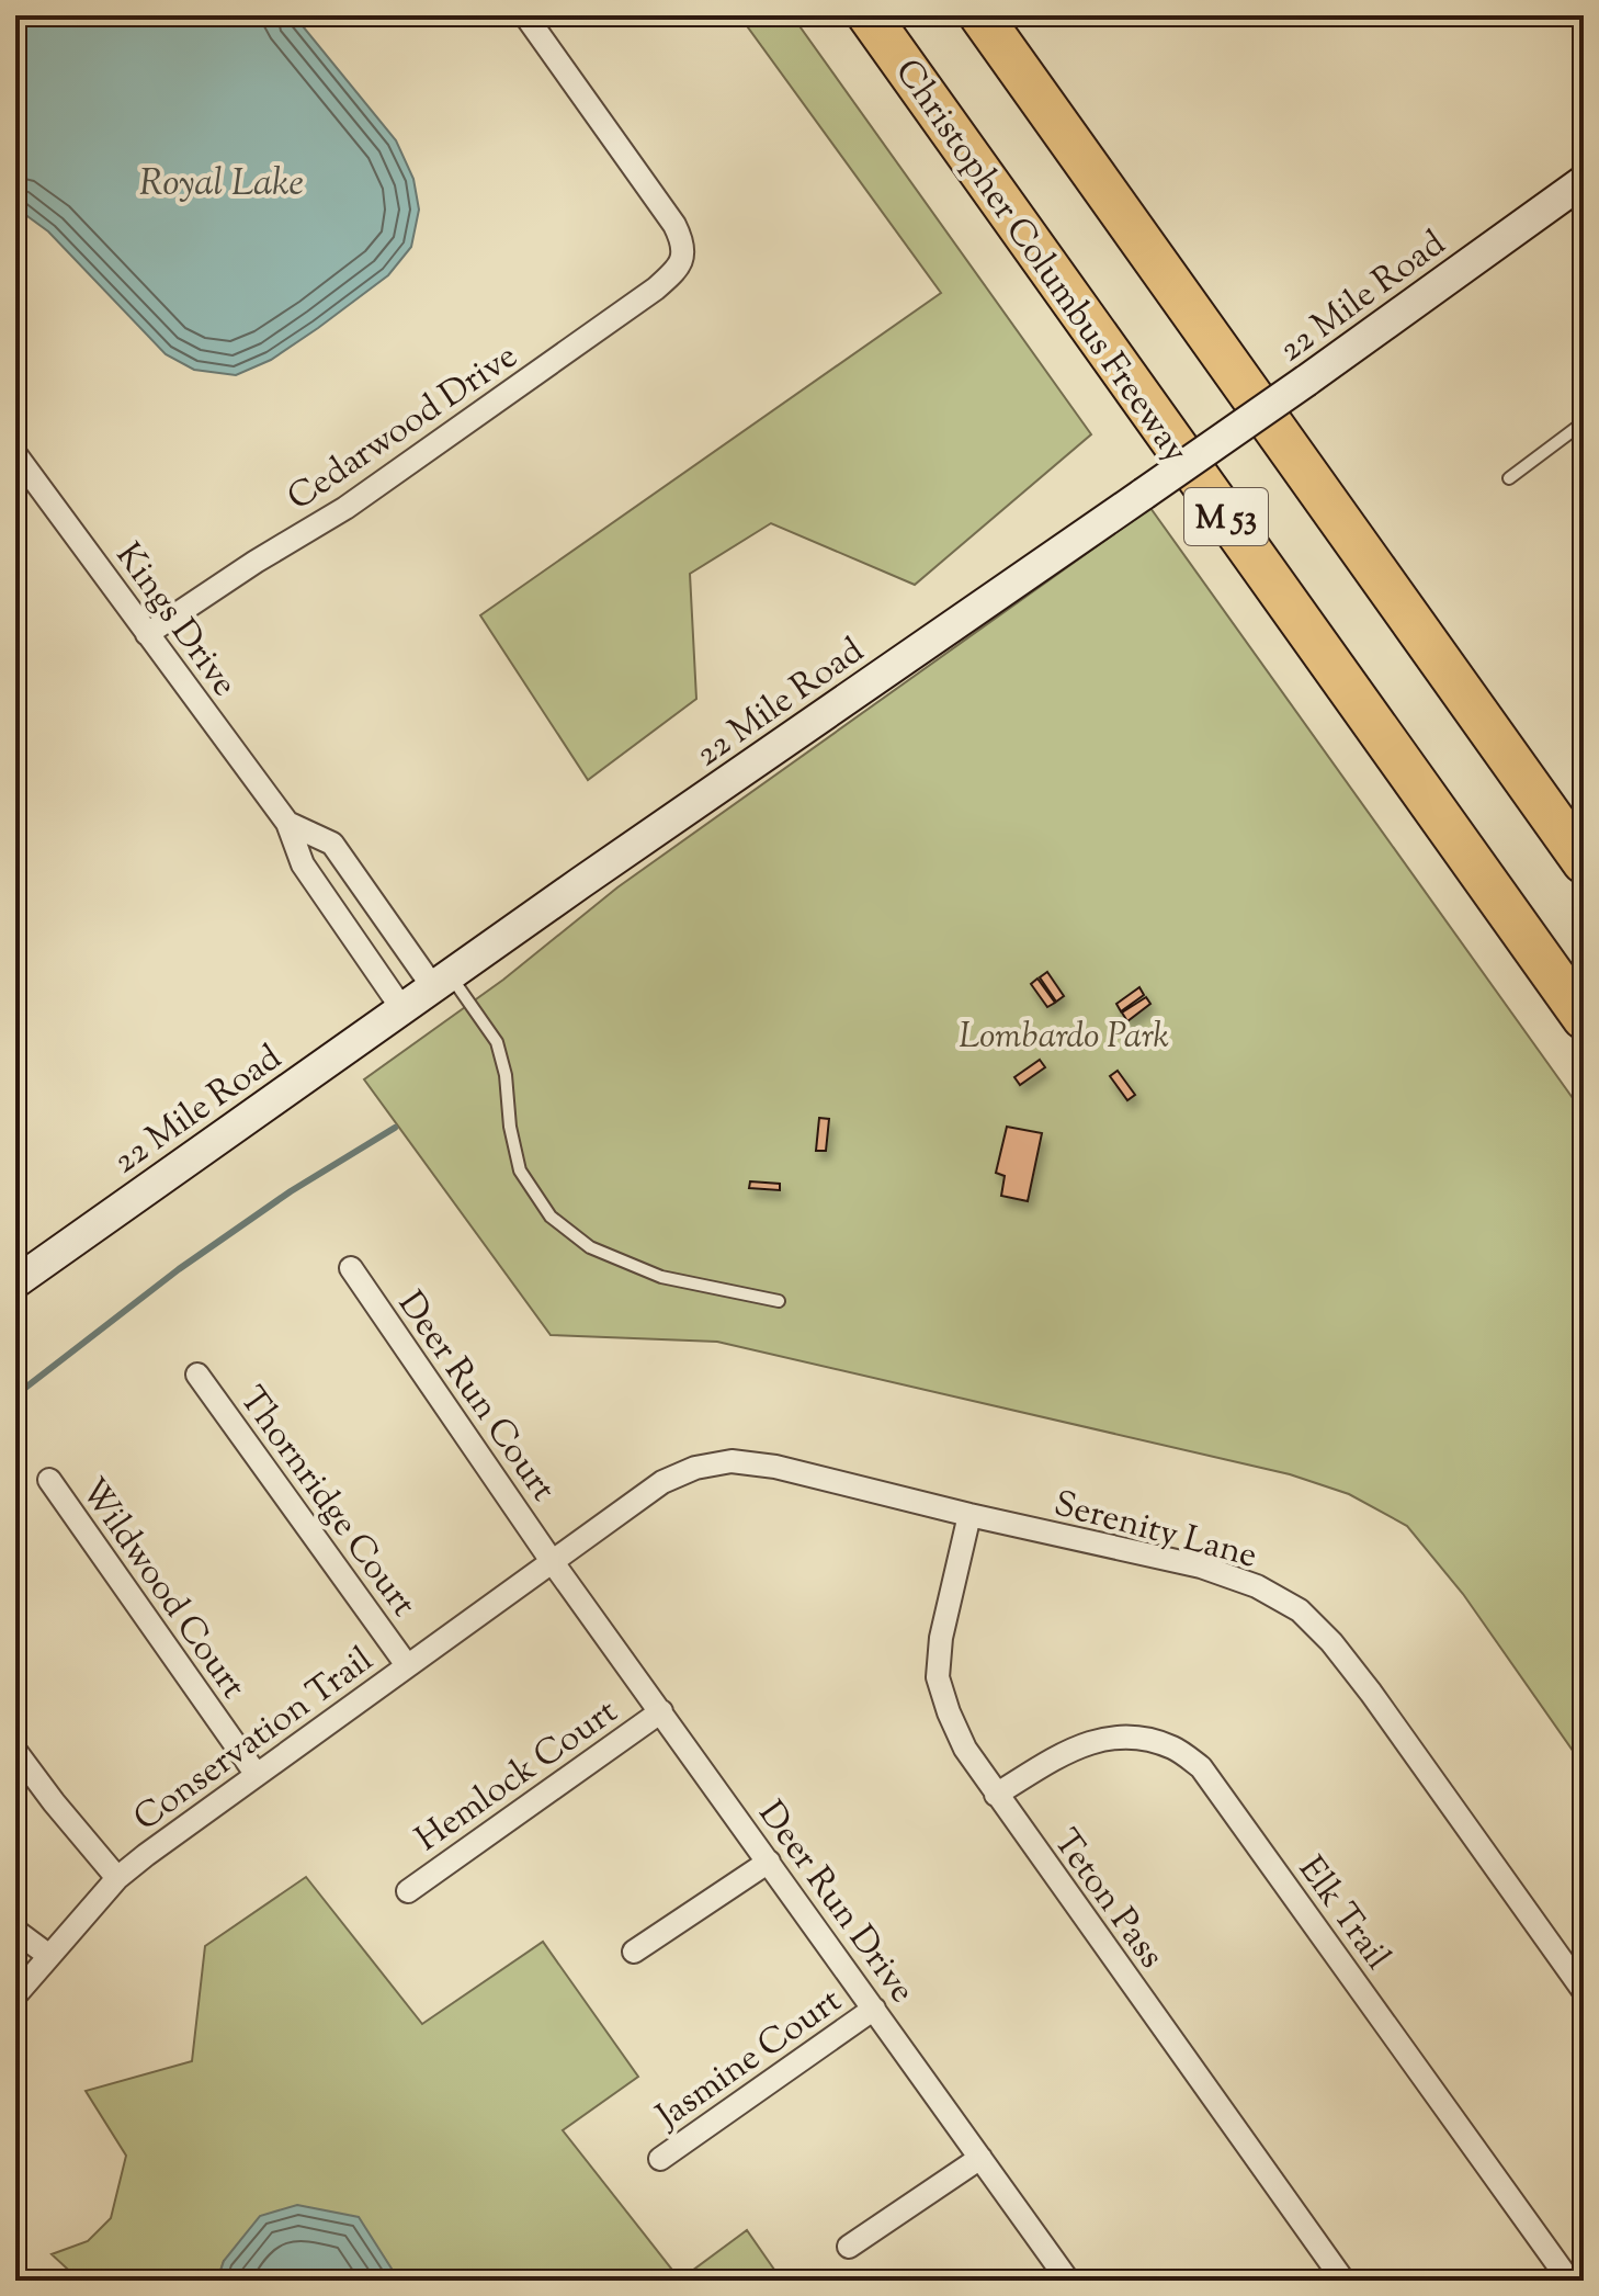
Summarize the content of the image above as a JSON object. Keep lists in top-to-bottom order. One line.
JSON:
{"streets":{"highway":["Christopher Columbus Freeway","M 53"],"street":["22 Mile Road","Cedarwood Drive","Kings Drive","Deer Run Court","Thornridge Court","Serenity Lane","Wildwood Court","Conservation Trail","Hemlock Court","Teton Pass","Deer Run Drive","Elk Trail","Jasmine Court"]},"crossings":[["22 Mile Road","Kings Drive"],["Cedarwood Drive","Kings Drive"],["Deer Run Court","Serenity Lane"],["Deer Run Court","Conservation Trail"],["Deer Run Court","Deer Run Drive"],["Thornridge Court","Conservation Trail"],["Serenity Lane","Conservation Trail"],["Serenity Lane","Teton Pass"],["Serenity Lane","Deer Run Drive"],["Wildwood Court","Conservation Trail"],["Conservation Trail","Deer Run Drive"],["Hemlock Court","Deer Run Drive"],["Teton Pass","Elk Trail"],["Deer Run Drive","Jasmine Court"]],"water":["Royal Lake"],"parks":["Lombardo Park"]}
